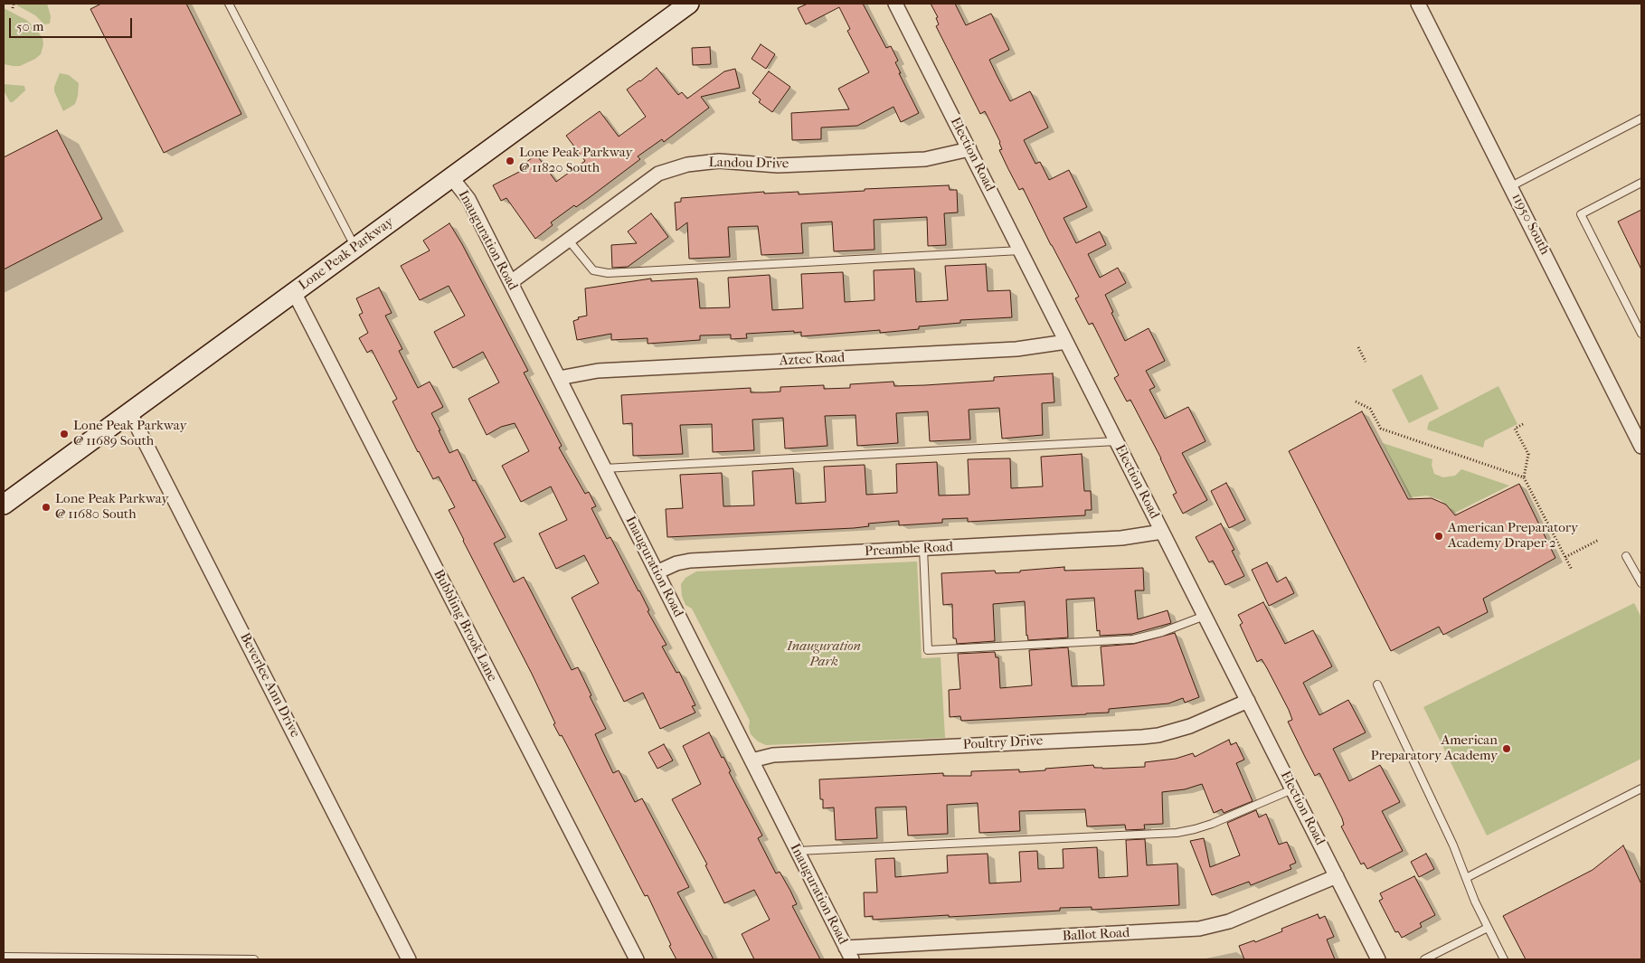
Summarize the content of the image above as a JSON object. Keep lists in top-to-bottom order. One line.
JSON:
{"streets":{"main road":["Lone Peak Parkway"],"street":["Election Road","Landou Drive","11950 South","Inauguration Road","Aztec Road","Preamble Road","Bubbling Brook Lane","Beverlee Ann Drive","Poultry Drive","Ballot Road"]},"crossings":[["Election Road","Landou Drive"],["Election Road","Aztec Road"],["Election Road","Preamble Road"],["Election Road","Poultry Drive"],["Election Road","Ballot Road"],["Landou Drive","Inauguration Road"],["Inauguration Road","Lone Peak Parkway"],["Inauguration Road","Aztec Road"],["Inauguration Road","Preamble Road"],["Inauguration Road","Poultry Drive"],["Inauguration Road","Ballot Road"],["Lone Peak Parkway","Bubbling Brook Lane"],["Lone Peak Parkway","Beverlee Ann Drive"]],"parks":["Inauguration Park"],"places":["Lone Peak Parkway @ 11820 South","Lone Peak Parkway @ 11689 South","Lone Peak Parkway @ 11680 South","American Preparatory Academy Draper 2","American Preparatory Academy"],"scale_bar":"50 m"}
